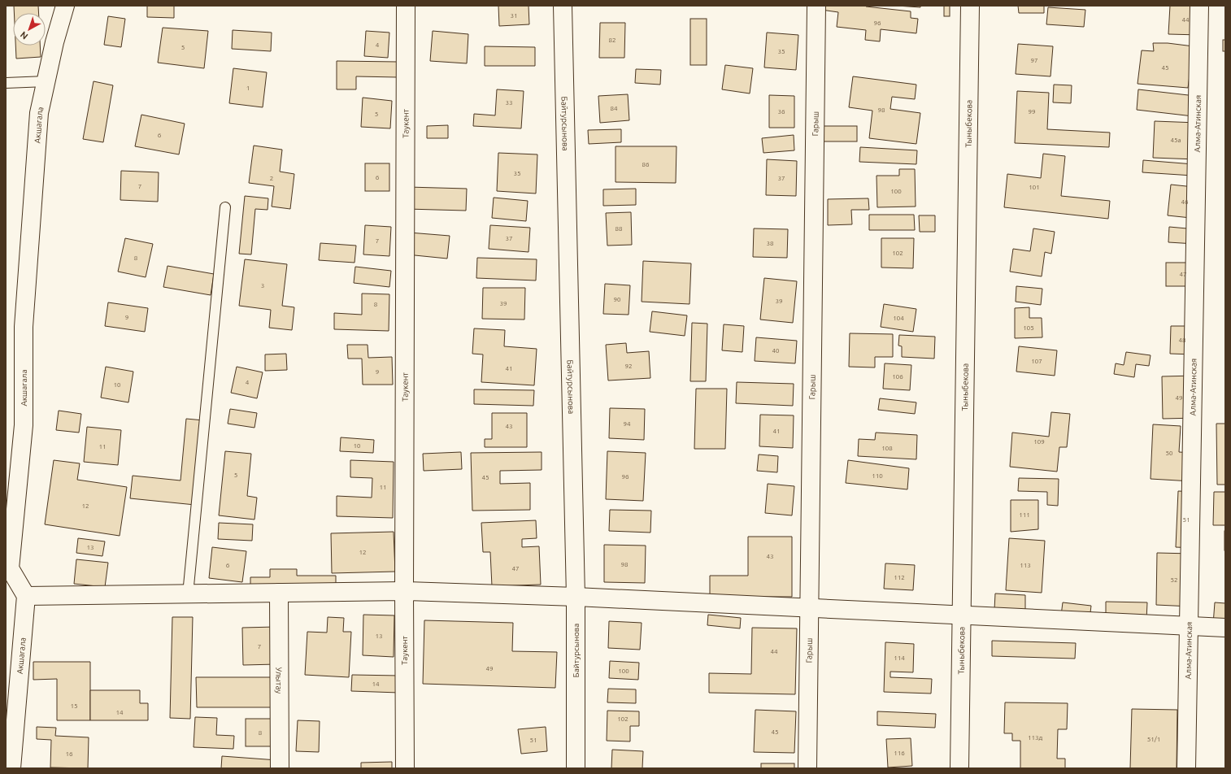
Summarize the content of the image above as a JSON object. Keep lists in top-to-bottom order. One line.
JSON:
{"streets":{"street":["Таукент","Байтурсынова","Гарыш","Тыныбекова","Алма-Атинская","Акшагала","Улытау"]},"house_numbers":["31","44","96","82","4","5","35","97","45","1","33","84","98","36","99","5","6","45а","86","35","6","2","37","7","101","100","46","88","37","7","38","102","8","47","3","90","39","39","8","9","104","105","48","40","107","92","41","9","106","4","10","49","94","43","41","109","10","11","108","50","5","110","96","45","11","12","111","51","13","12","43","98","6","113","47","112","52","13","7","44","114","49","100","14","15","14","102","45","8","113д","51/1","51","116","16"],"north":"bottom left"}
